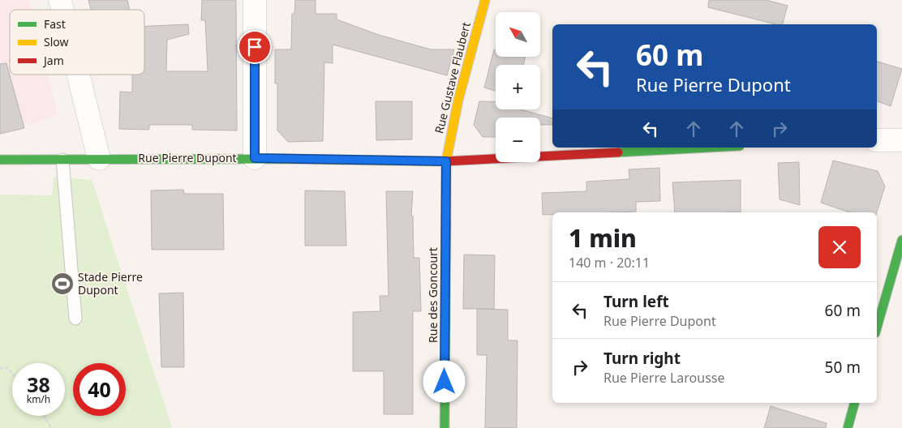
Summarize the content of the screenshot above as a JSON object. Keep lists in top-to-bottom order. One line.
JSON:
{"streets":{"street":["Rue Gustave Flaubert","Rue Pierre Dupont","Rue des Goncourt"]},"crossings":[["Rue Gustave Flaubert","Rue Pierre Dupont"],["Rue Gustave Flaubert","Rue des Goncourt"],["Rue Pierre Dupont","Rue des Goncourt"]],"places":{"sports":["Stade Pierre Dupont"]},"legend":["Fast","Slow","Jam"],"north":"top left","page":{"map_buttons":["+","−"],"turn":["60 m","Rue Pierre Dupont"],"heading":["1 min","140 m · 20:11"],"list":[{"name":"Turn left","note":"Rue Pierre Dupont","value":"60 m"},{"name":"Turn right","note":"Rue Pierre Larousse","value":"50 m"}],"speed":"38 km/h","limit":"40"}}
